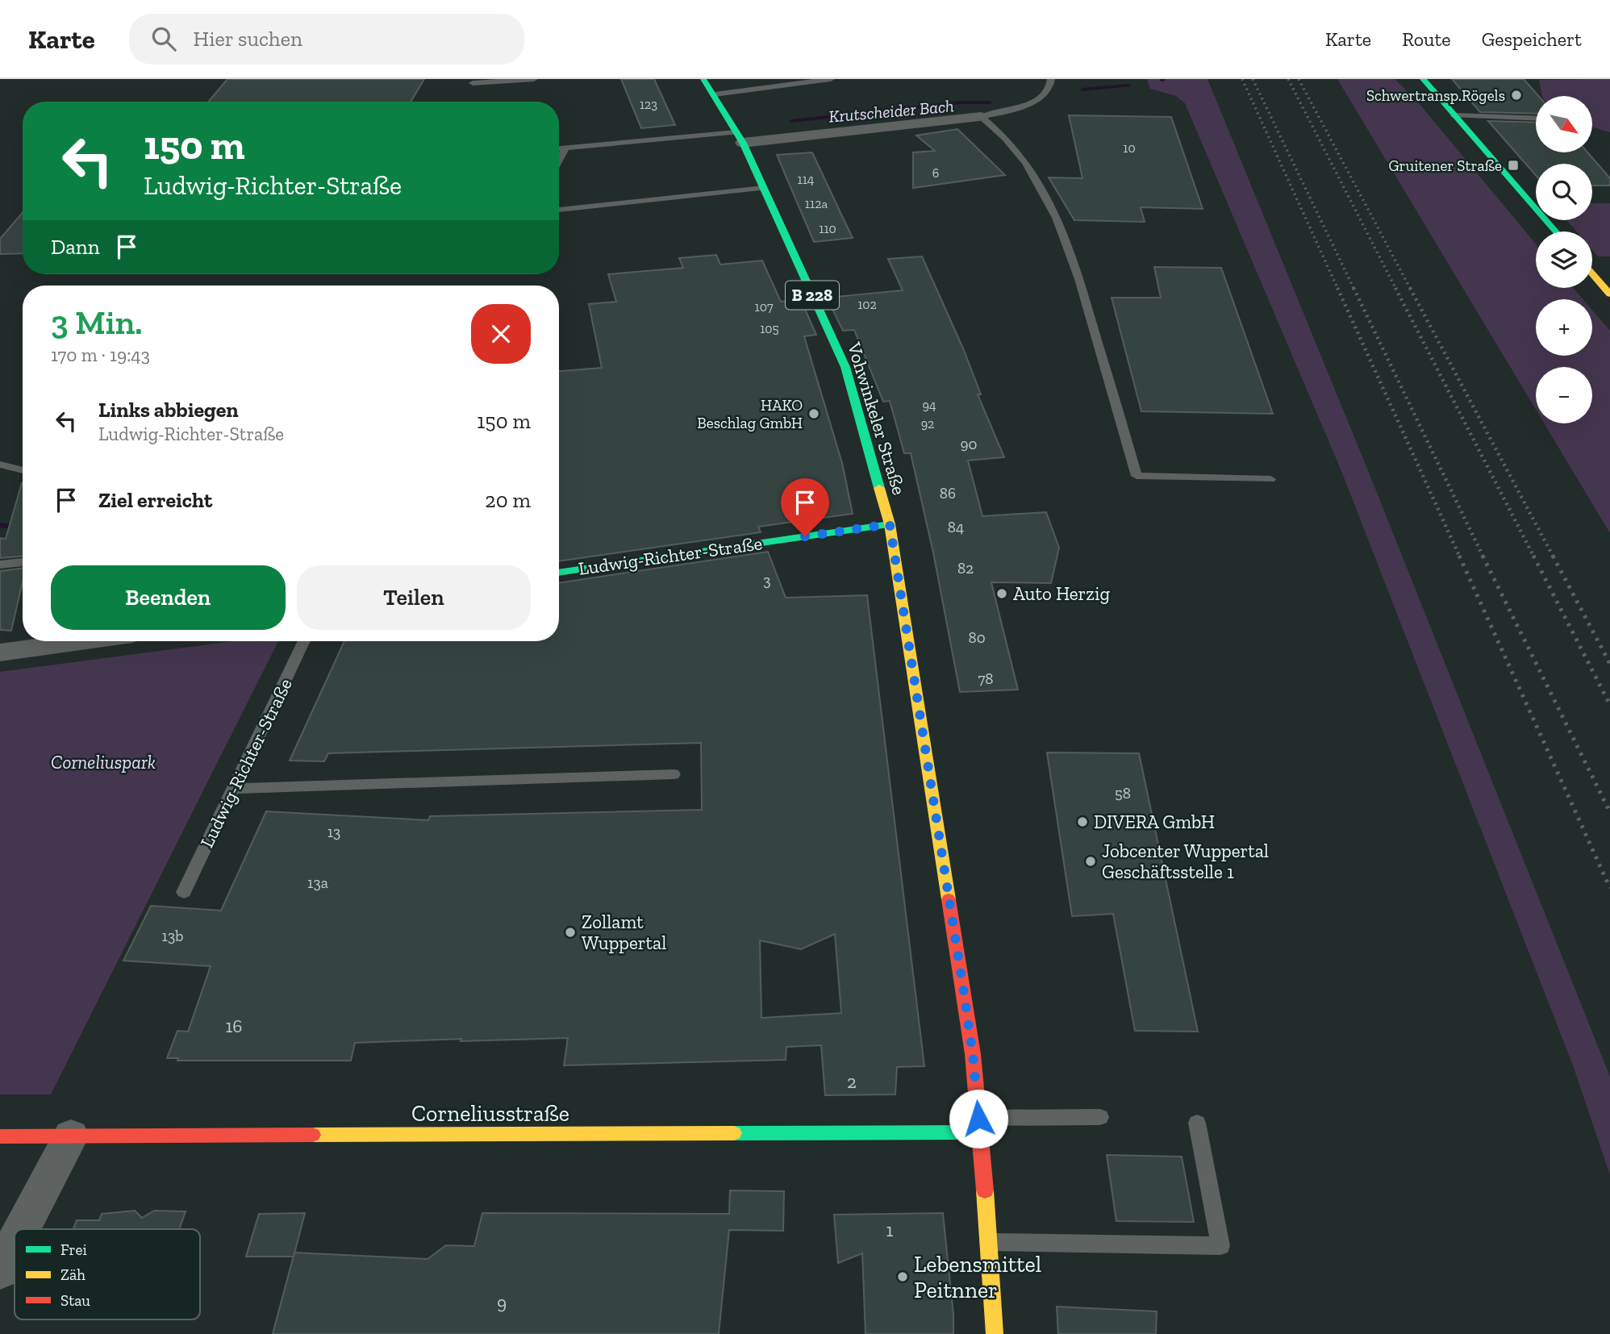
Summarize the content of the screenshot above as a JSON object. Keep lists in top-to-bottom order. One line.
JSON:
{"streets":{"main road":["B 228","Vohwinkeler Straße","Ludwig-Richter-Straße","Corneliusstraße"]},"crossings":[["Vohwinkeler Straße","Ludwig-Richter-Straße"],["Vohwinkeler Straße","Corneliusstraße"]],"water":["Krutscheider Bach"],"parks":["Corneliuspark"],"places":{"other":["Schwertransp.Rögels","HAKO Beschlag GmbH","Auto Herzig","DIVERA GmbH","Jobcenter Wuppertal Geschäftsstelle 1","Zollamt Wuppertal","Lebensmittel Peitnner"],"transit":["Gruitener Straße"]},"house_numbers":["123","10","6","114","112a","110","102","107","105","94","92","90","86","84","82","3","80","78","58","13","13a","13b","16","2","1","9"],"legend":["Frei","Zäh","Stau"],"north":"bottom right","page":{"header":"Karte","search":"Hier suchen","nav":["Karte","Route","Gespeichert"],"map_buttons":["+","−"],"turn":["150 m","Ludwig-Richter-Straße"],"then":"Dann","heading":["3 Min.","170 m · 19:43"],"list":[{"name":"Links abbiegen","note":"Ludwig-Richter-Straße","value":"150 m"},{"name":"Ziel erreicht","value":"20 m"}],"buttons":["Beenden","Teilen"]}}
